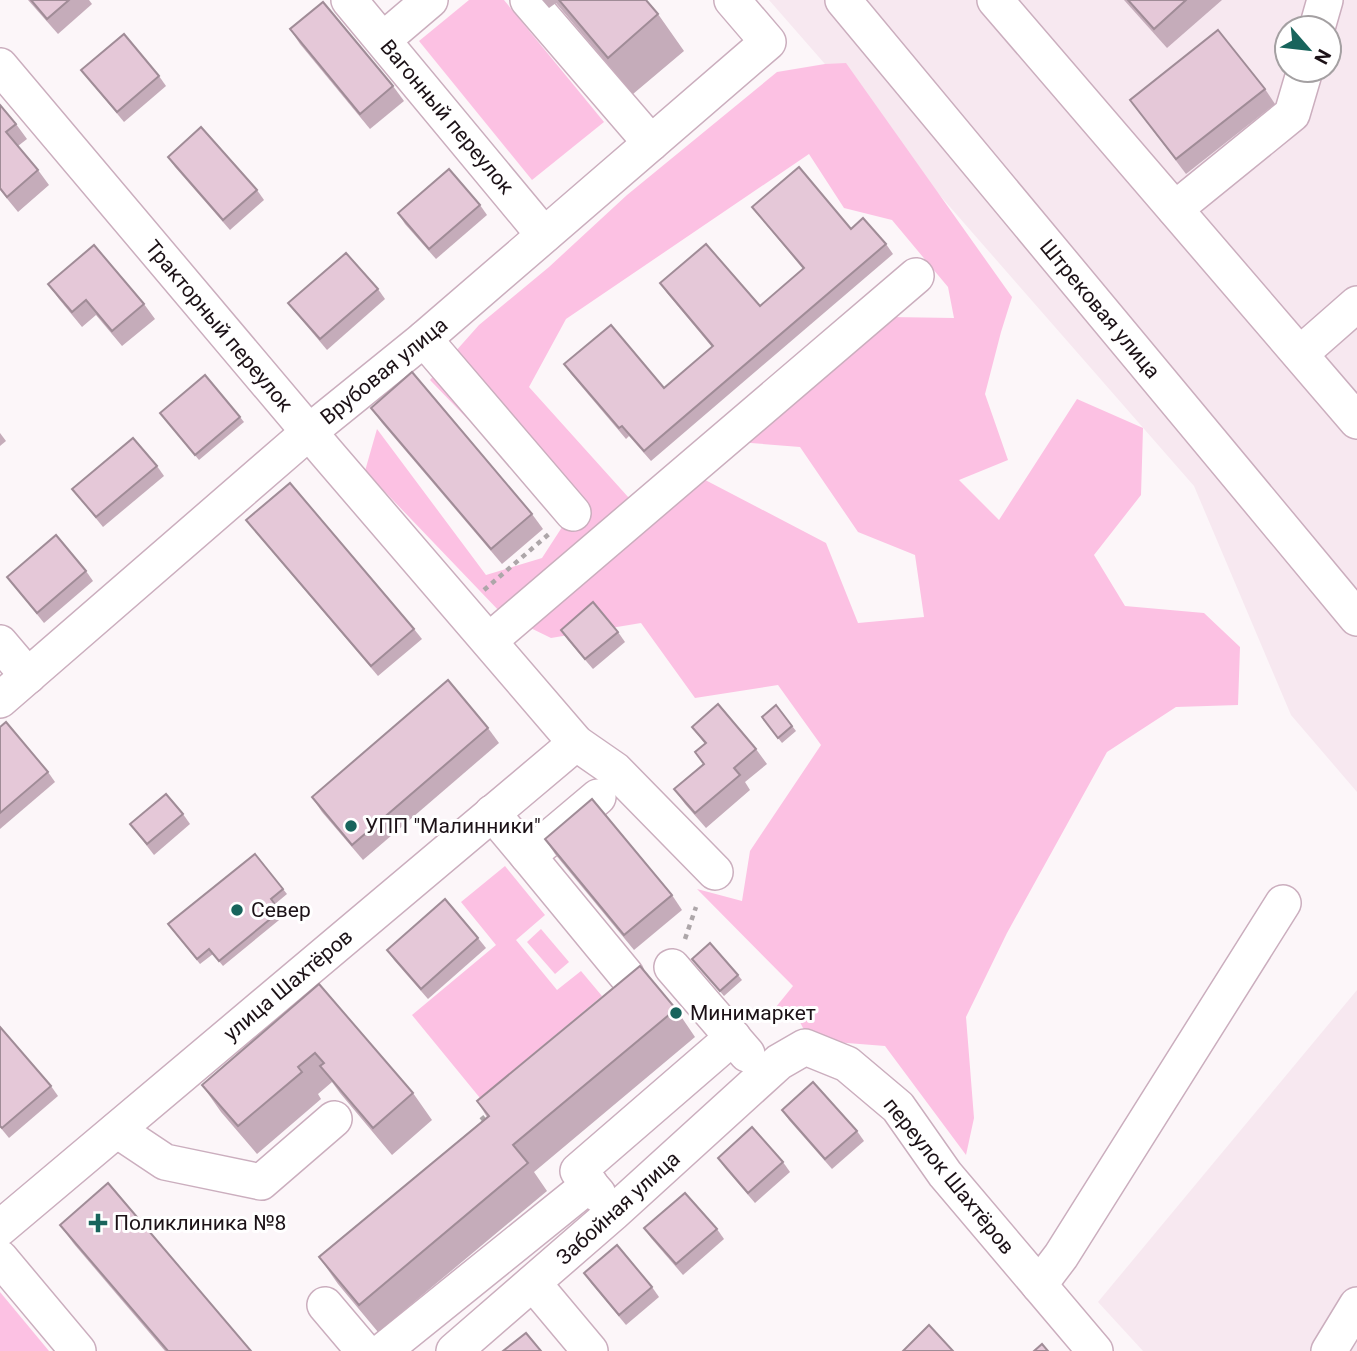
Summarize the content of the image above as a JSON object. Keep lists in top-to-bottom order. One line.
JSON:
{"streets":{"street":["Вагонный переулок","Штрековая улица","Тракторный переулок","Врубовая улица","улица Шахтёров","переулок Шахтёров","Забойная улица"]},"crossings":[["Вагонный переулок","Врубовая улица"],["Тракторный переулок","Врубовая улица"],["Тракторный переулок","улица Шахтёров"],["переулок Шахтёров","Забойная улица"]],"places":{"other":["УПП \"Малинники\"","Север","Минимаркет"],"health":["Поликлиника №8"]},"north":"bottom right"}
